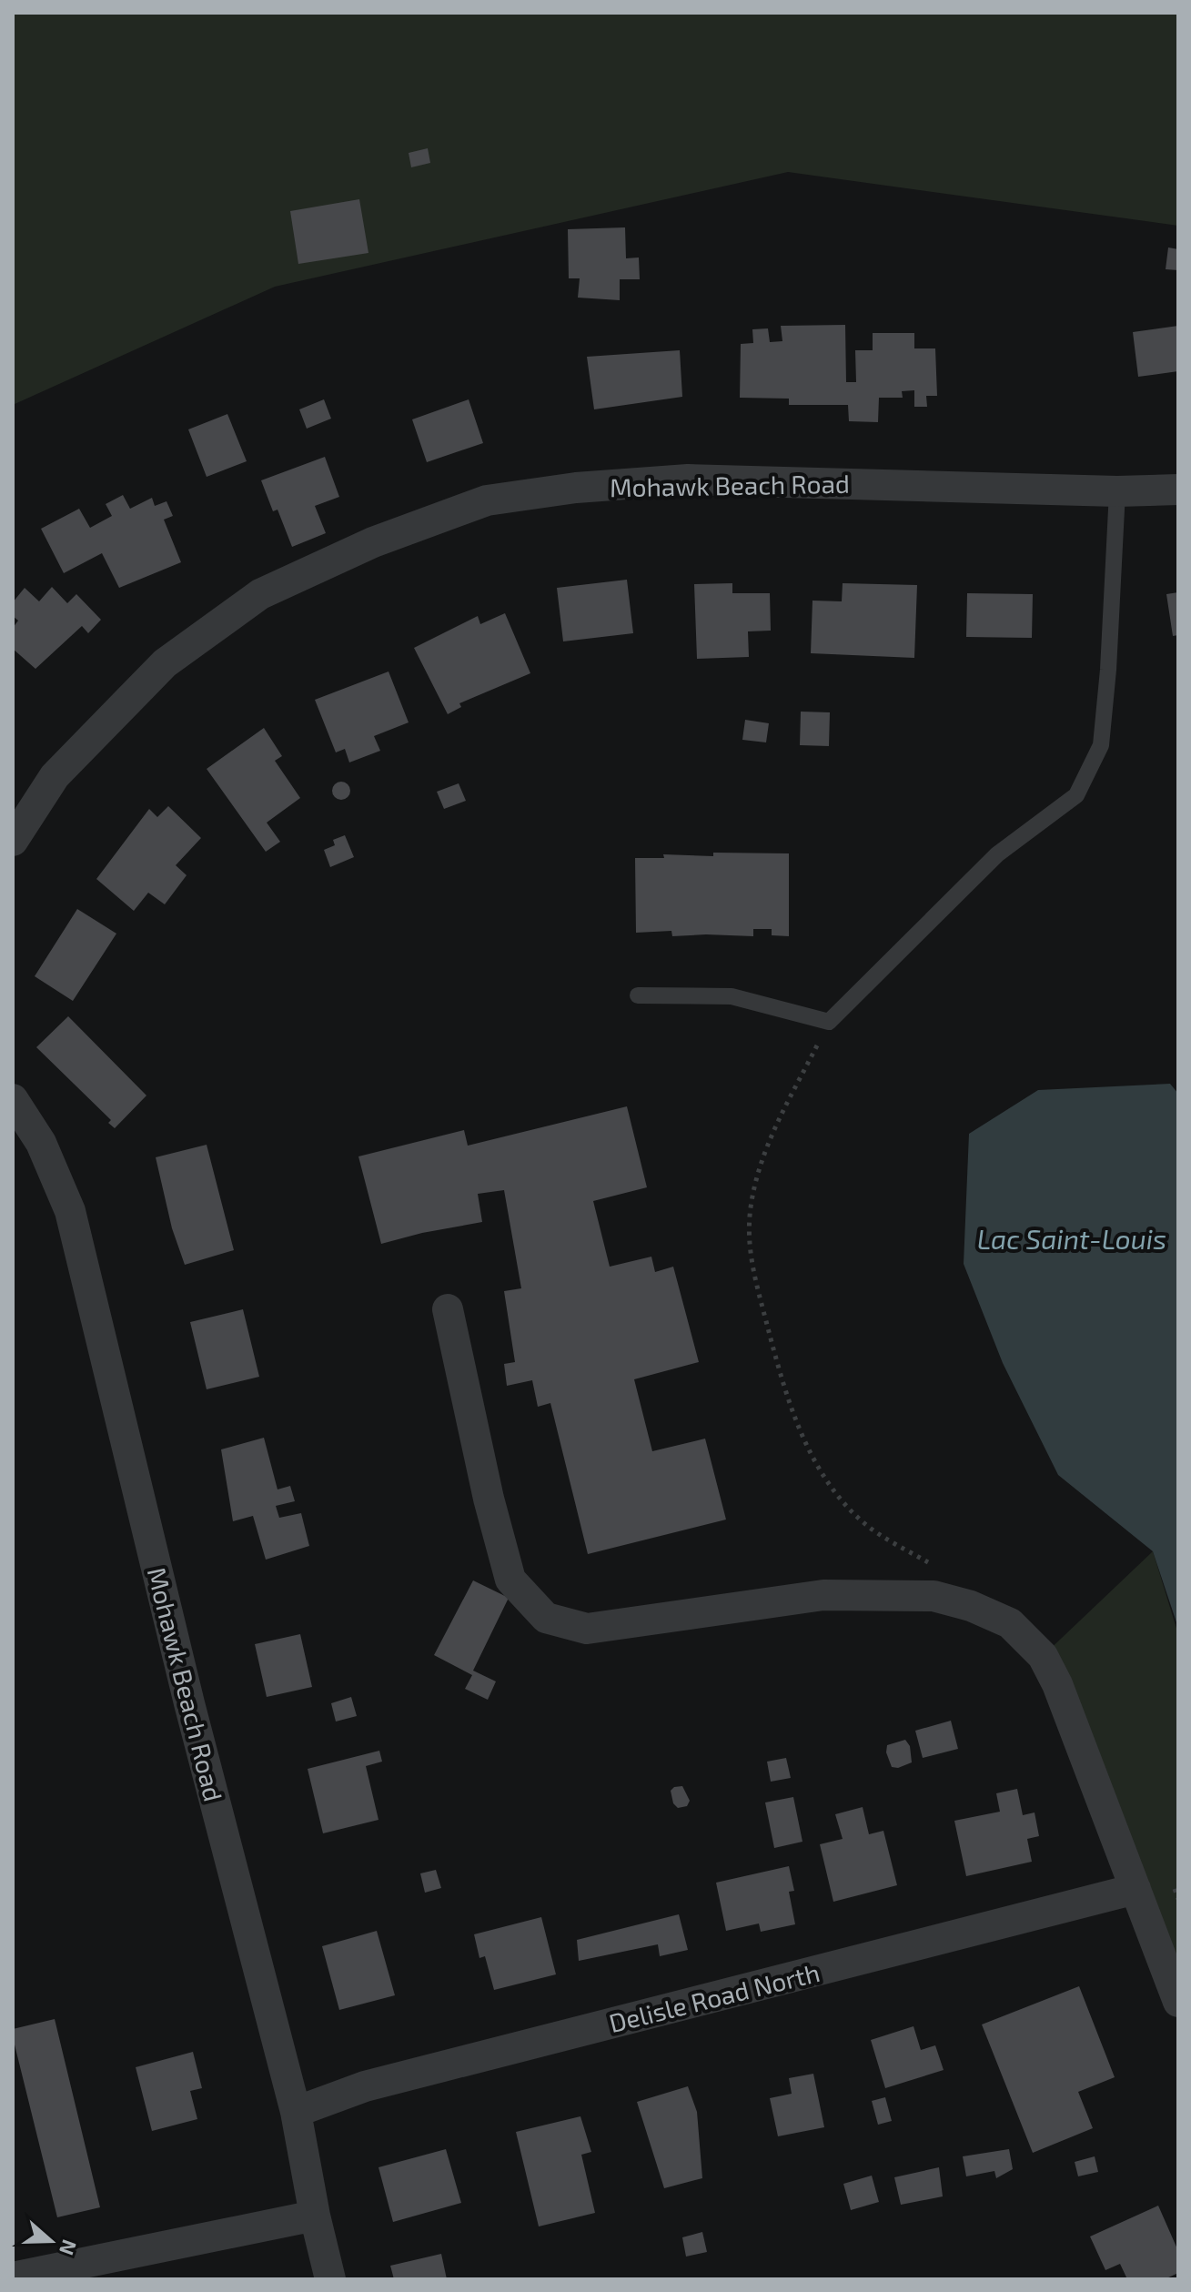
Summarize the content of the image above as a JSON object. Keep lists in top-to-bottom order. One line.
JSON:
{"streets":{"street":["Mohawk Beach Road","Delisle Road North"]},"crossings":[["Mohawk Beach Road","Delisle Road North"]],"water":["Lac Saint-Louis"],"north":"right"}
